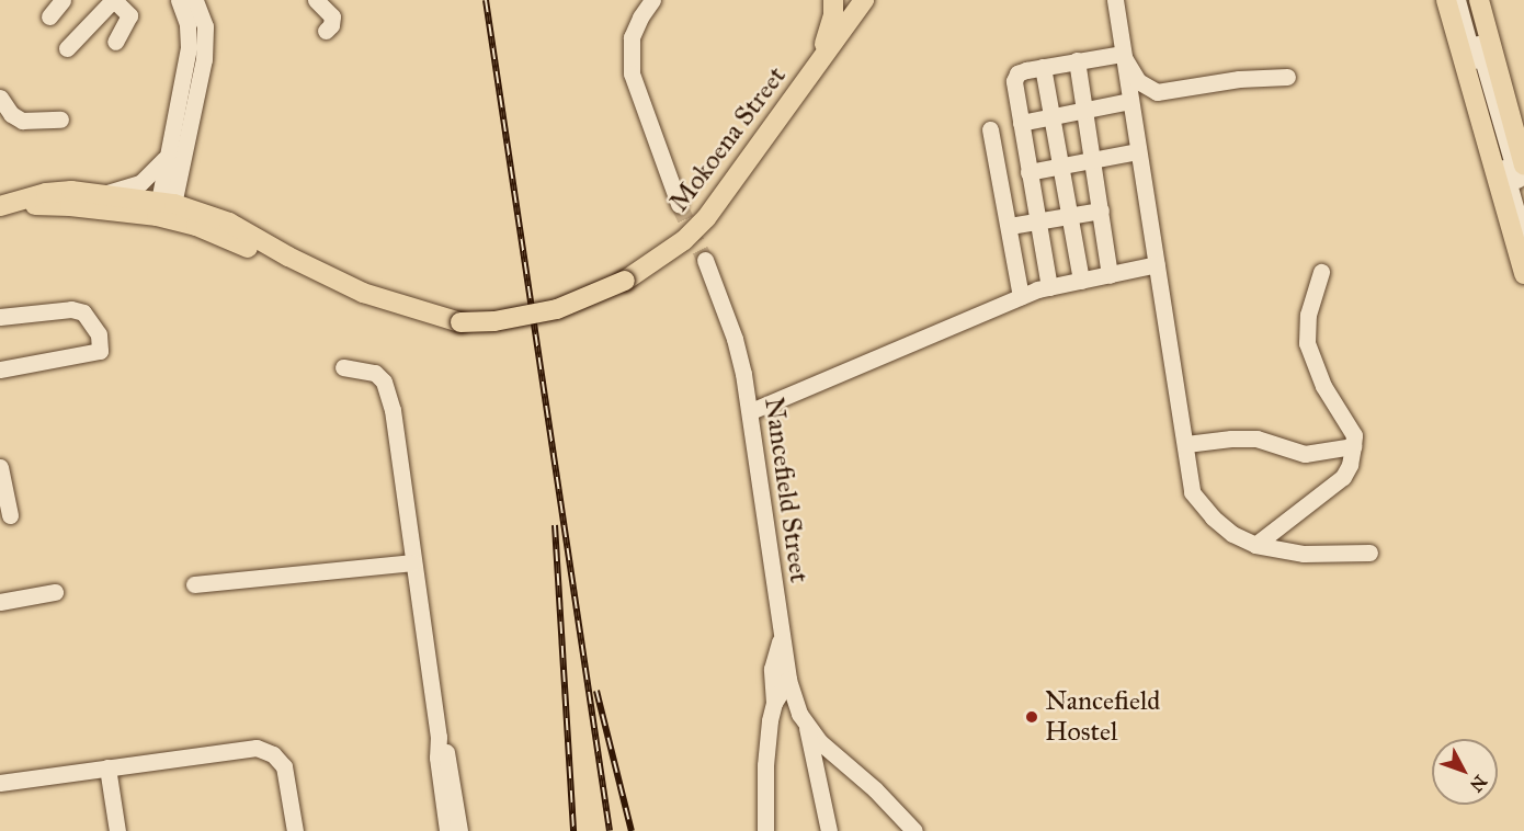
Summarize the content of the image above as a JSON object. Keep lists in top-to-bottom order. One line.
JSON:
{"streets":{"main road":["Mokoena Street"],"street":["Nancefield Street"]},"places":["Nancefield Hostel"],"north":"bottom right"}
